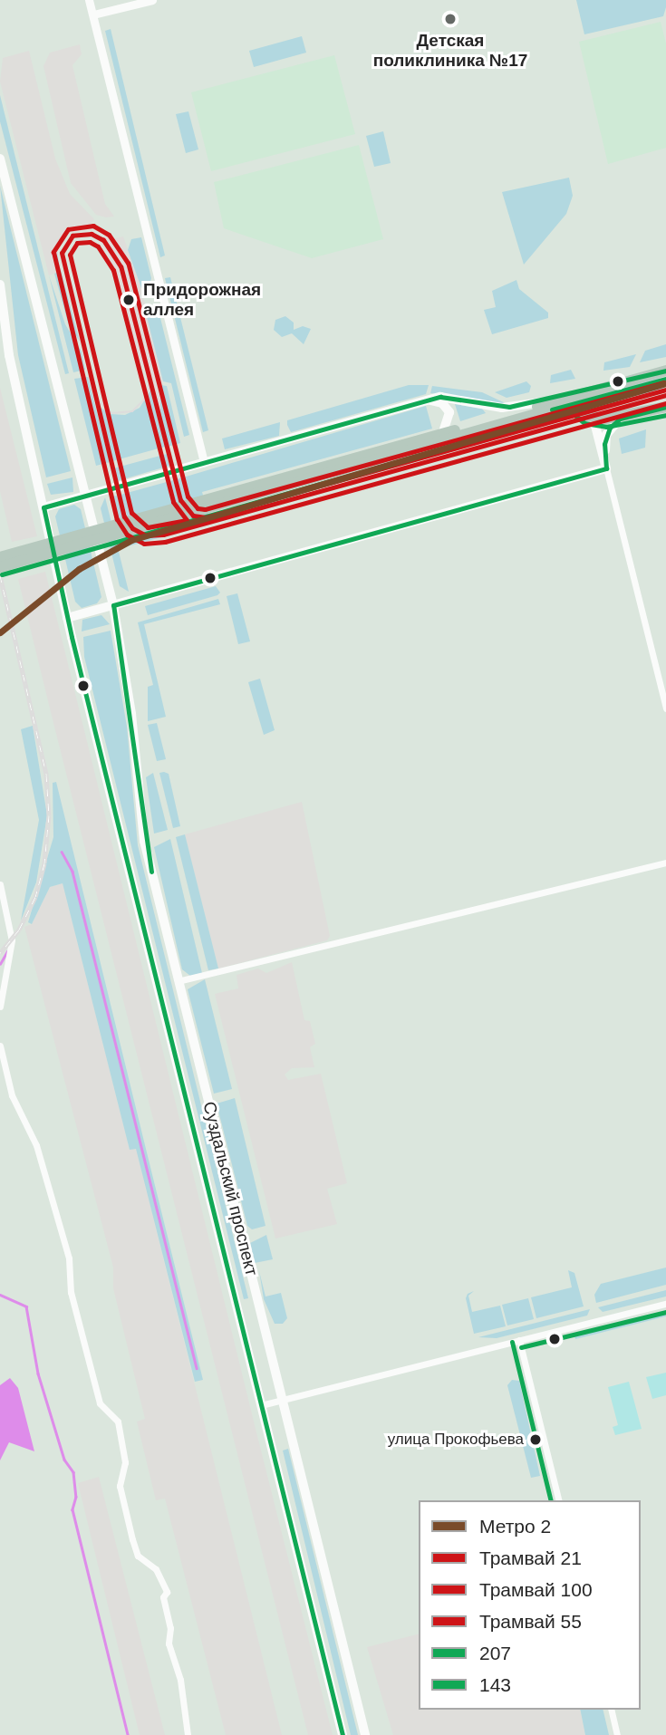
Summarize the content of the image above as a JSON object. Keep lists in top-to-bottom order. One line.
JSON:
{"streets":{"main road":["Суздальский проспект"]},"places":["Детская поликлиника №17","Придорожная аллея","улица Прокофьева"],"lines":["tram line 100","tram line 21","tram line 55","transit line 207","transit line 143","metro line 2"],"legend":["Метро 2","Трамвай 21","Трамвай 100","Трамвай 55","207","143"]}
